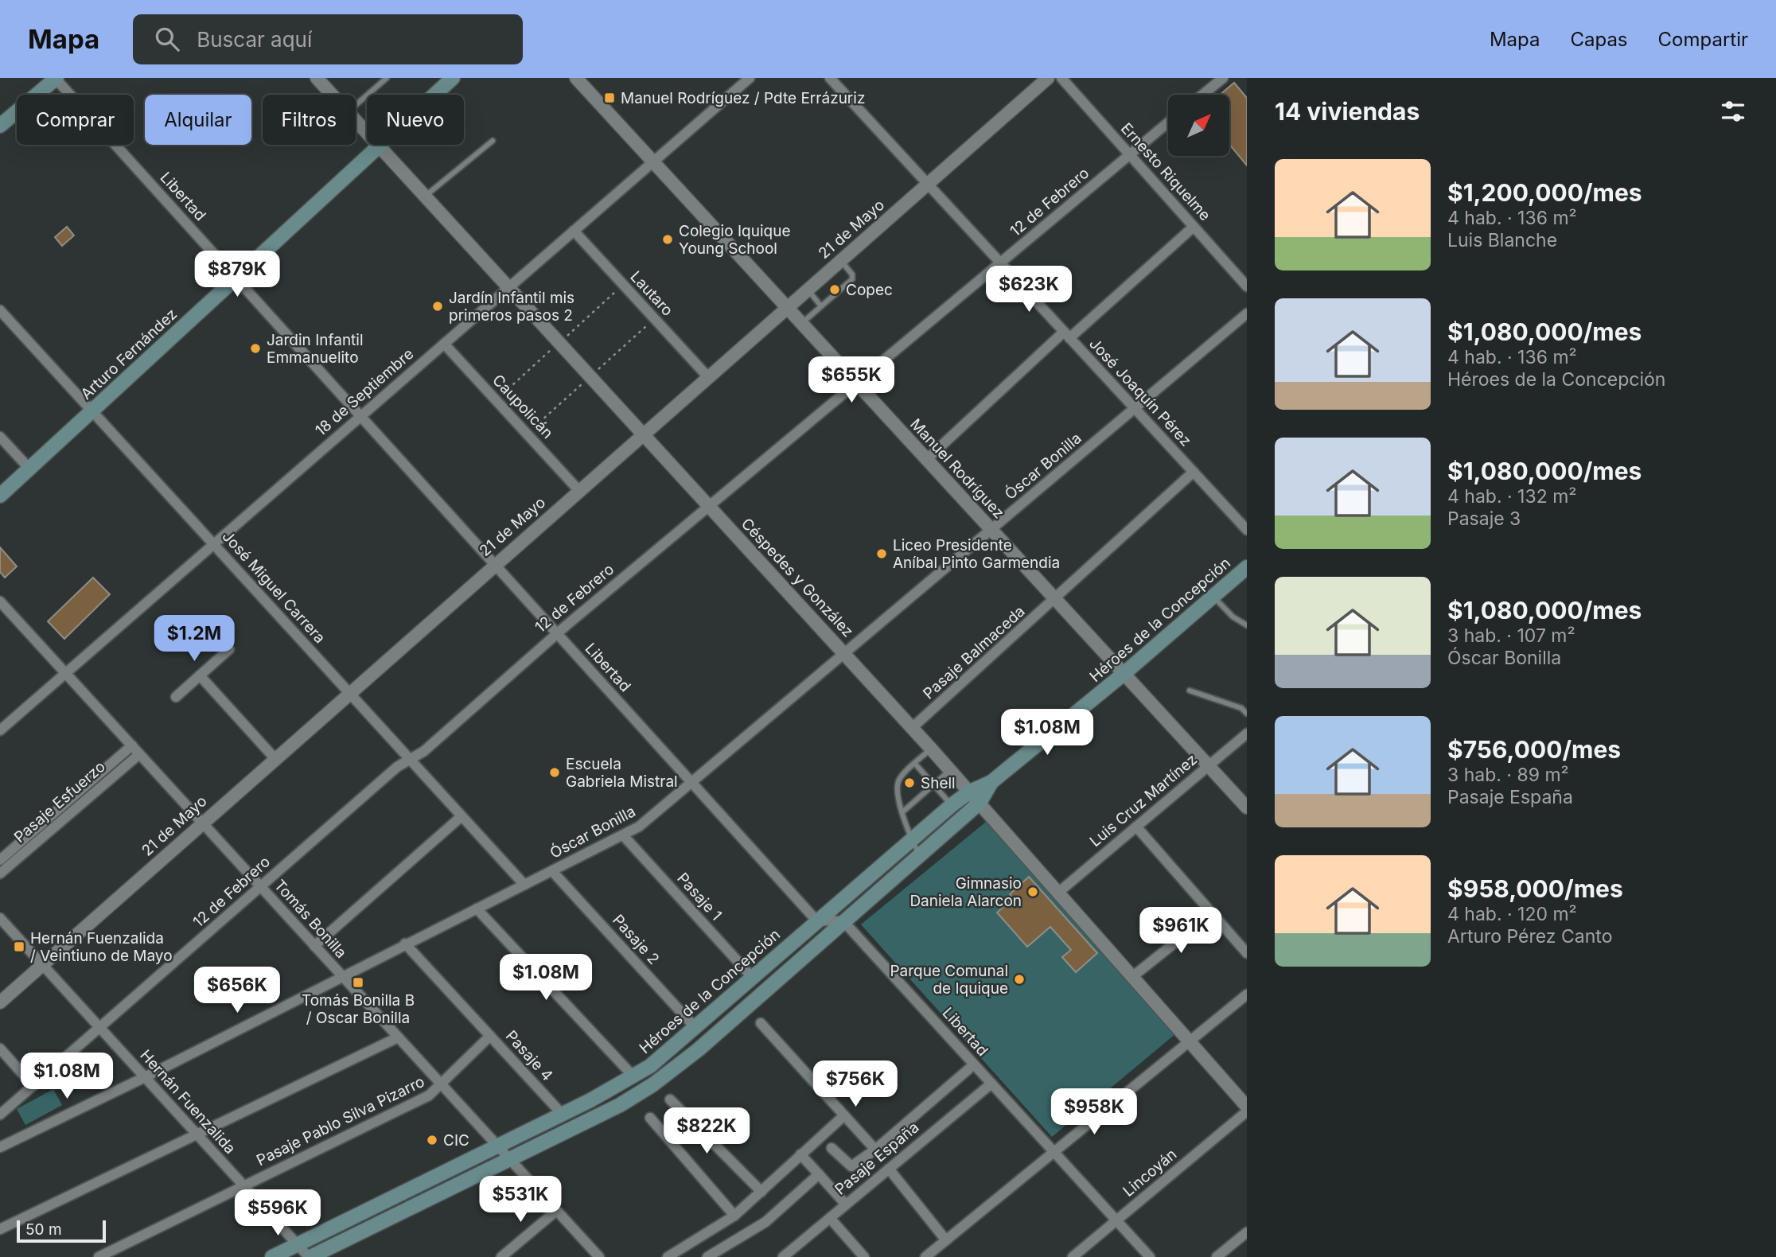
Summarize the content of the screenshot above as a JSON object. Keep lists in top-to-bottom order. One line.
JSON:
{"streets":{"main road":["Arturo Fernández","Héroes de la Concepción"],"street":["Ernesto Riquelme","Libertad","12 de Febrero","21 de Mayo","Lautaro","18 de Septiembre","José Joaquín Pérez","Caupolicán","Óscar Bonilla","Manuel Rodríguez","Céspedes y González","José Miguel Carrera","Pasaje Balmaceda","Luis Cruz Martínez","Pasaje Esfuerzo","Pasaje 1","Tomás Bonilla","Pasaje 2","Pasaje 4","Hernán Fuenzalida","Pasaje Pablo Silva Pizarro","Pasaje España","Lincoyán"]},"crossings":[["Ernesto Riquelme","12 de Febrero"],["Libertad","12 de Febrero"],["Libertad","21 de Mayo"],["Libertad","Arturo Fernández"],["Libertad","18 de Septiembre"],["Libertad","Óscar Bonilla"],["Libertad","Héroes de la Concepción"],["Libertad","Pasaje España"],["Libertad","Lincoyán"],["12 de Febrero","José Joaquín Pérez"],["12 de Febrero","Manuel Rodríguez"],["12 de Febrero","Céspedes y González"],["12 de Febrero","José Miguel Carrera"],["12 de Febrero","Tomás Bonilla"],["12 de Febrero","Hernán Fuenzalida"],["21 de Mayo","Lautaro"],["21 de Mayo","José Joaquín Pérez"],["21 de Mayo","Caupolicán"],["21 de Mayo","Manuel Rodríguez"],["21 de Mayo","Céspedes y González"],["21 de Mayo","José Miguel Carrera"],["21 de Mayo","Tomás Bonilla"],["21 de Mayo","Hernán Fuenzalida"],["Lautaro","18 de Septiembre"],["Arturo Fernández","Céspedes y González"],["Arturo Fernández","José Miguel Carrera"],["18 de Septiembre","Caupolicán"],["18 de Septiembre","Manuel Rodríguez"],["18 de Septiembre","Céspedes y González"],["18 de Septiembre","José Miguel Carrera"],["18 de Septiembre","Tomás Bonilla"],["José Joaquín Pérez","Óscar Bonilla"],["José Joaquín Pérez","Pasaje Balmaceda"],["Óscar Bonilla","Manuel Rodríguez"],["Óscar Bonilla","Céspedes y González"],["Óscar Bonilla","José Miguel Carrera"],["Óscar Bonilla","Pasaje 1"],["Óscar Bonilla","Tomás Bonilla"],["Óscar Bonilla","Pasaje 2"],["Óscar Bonilla","Pasaje 4"],["Óscar Bonilla","Hernán Fuenzalida"],["Manuel Rodríguez","Héroes de la Concepción"],["Manuel Rodríguez","Pasaje Balmaceda"],["Manuel Rodríguez","Luis Cruz Martínez"],["Céspedes y González","Héroes de la Concepción"],["Céspedes y González","Pasaje Balmaceda"],["Céspedes y González","Luis Cruz Martínez"],["Héroes de la Concepción","Pasaje 1"],["Héroes de la Concepción","Tomás Bonilla"],["Héroes de la Concepción","Pasaje 2"],["Héroes de la Concepción","Pasaje 4"],["Héroes de la Concepción","Hernán Fuenzalida"],["Pasaje Esfuerzo","Tomás Bonilla"],["Tomás Bonilla","Pasaje Pablo Silva Pizarro"],["Pasaje 4","Pasaje Pablo Silva Pizarro"],["Hernán Fuenzalida","Pasaje Pablo Silva Pizarro"]],"places":{"transit":["Manuel Rodríguez / Pdte Errázuriz","Hernán Fuenzalida / Veintiuno de Mayo","Tomás Bonilla B / Oscar Bonilla"],"other":["Colegio Iquique Young School","Copec","Jardín Infantil mis primeros pasos 2","Jardin Infantil Emmanuelito","Liceo Presidente Aníbal Pinto Garmendia","Escuela Gabriela Mistral","Shell","Gimnasio Daniela Alarcon","Parque Comunal de Iquique","CIC"]},"scale_bar":"50 m","north":"top right","page":{"header":"Mapa","search":"Buscar aquí","nav":["Mapa","Capas","Compartir"],"heading":"14 viviendas","chip":["Comprar","Alquilar","Filtros","Nuevo"],"list":[{"name":"$1,200,000/mes","note":"4 hab. · 136 m² · Luis Blanche"},{"name":"$1,080,000/mes","note":"4 hab. · 136 m² · Héroes de la Concepción"},{"name":"$1,080,000/mes","note":"4 hab. · 132 m² · Pasaje 3"},{"name":"$1,080,000/mes","note":"3 hab. · 107 m² · Óscar Bonilla"},{"name":"$756,000/mes","note":"3 hab. · 89 m² · Pasaje España"},{"name":"$958,000/mes","note":"4 hab. · 120 m² · Arturo Pérez Canto"}],"price":["$879K","$623K","$655K","$1.2M","$1.08M","$961K","$1.08M","$656K","$1.08M","$756K","$958K","$822K","$531K","$596K"],"scale":"50 m"}}
